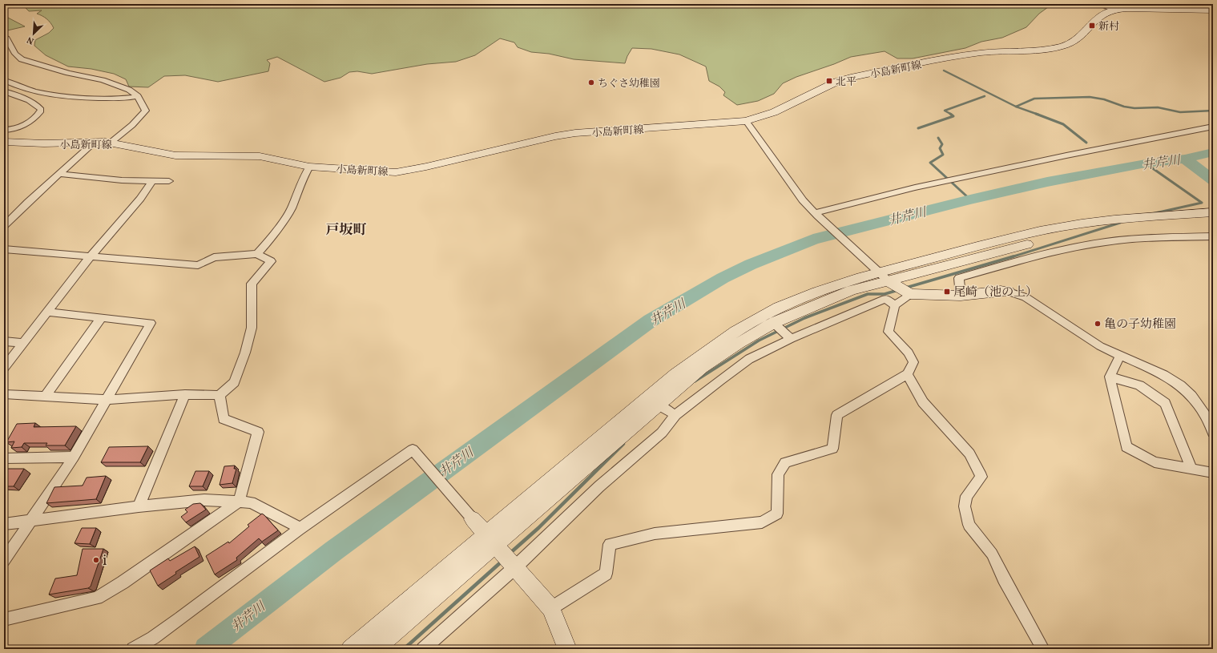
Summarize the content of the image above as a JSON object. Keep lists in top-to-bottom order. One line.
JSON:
{"streets":{"street":["小島新町線"]},"districts":["戸坂町"],"water":["井芹川"],"places":{"transit":["新村","北平","尾崎（池の上）"],"other":["ちぐさ幼稚園","亀の子幼稚園","i"]},"north":"bottom left"}
